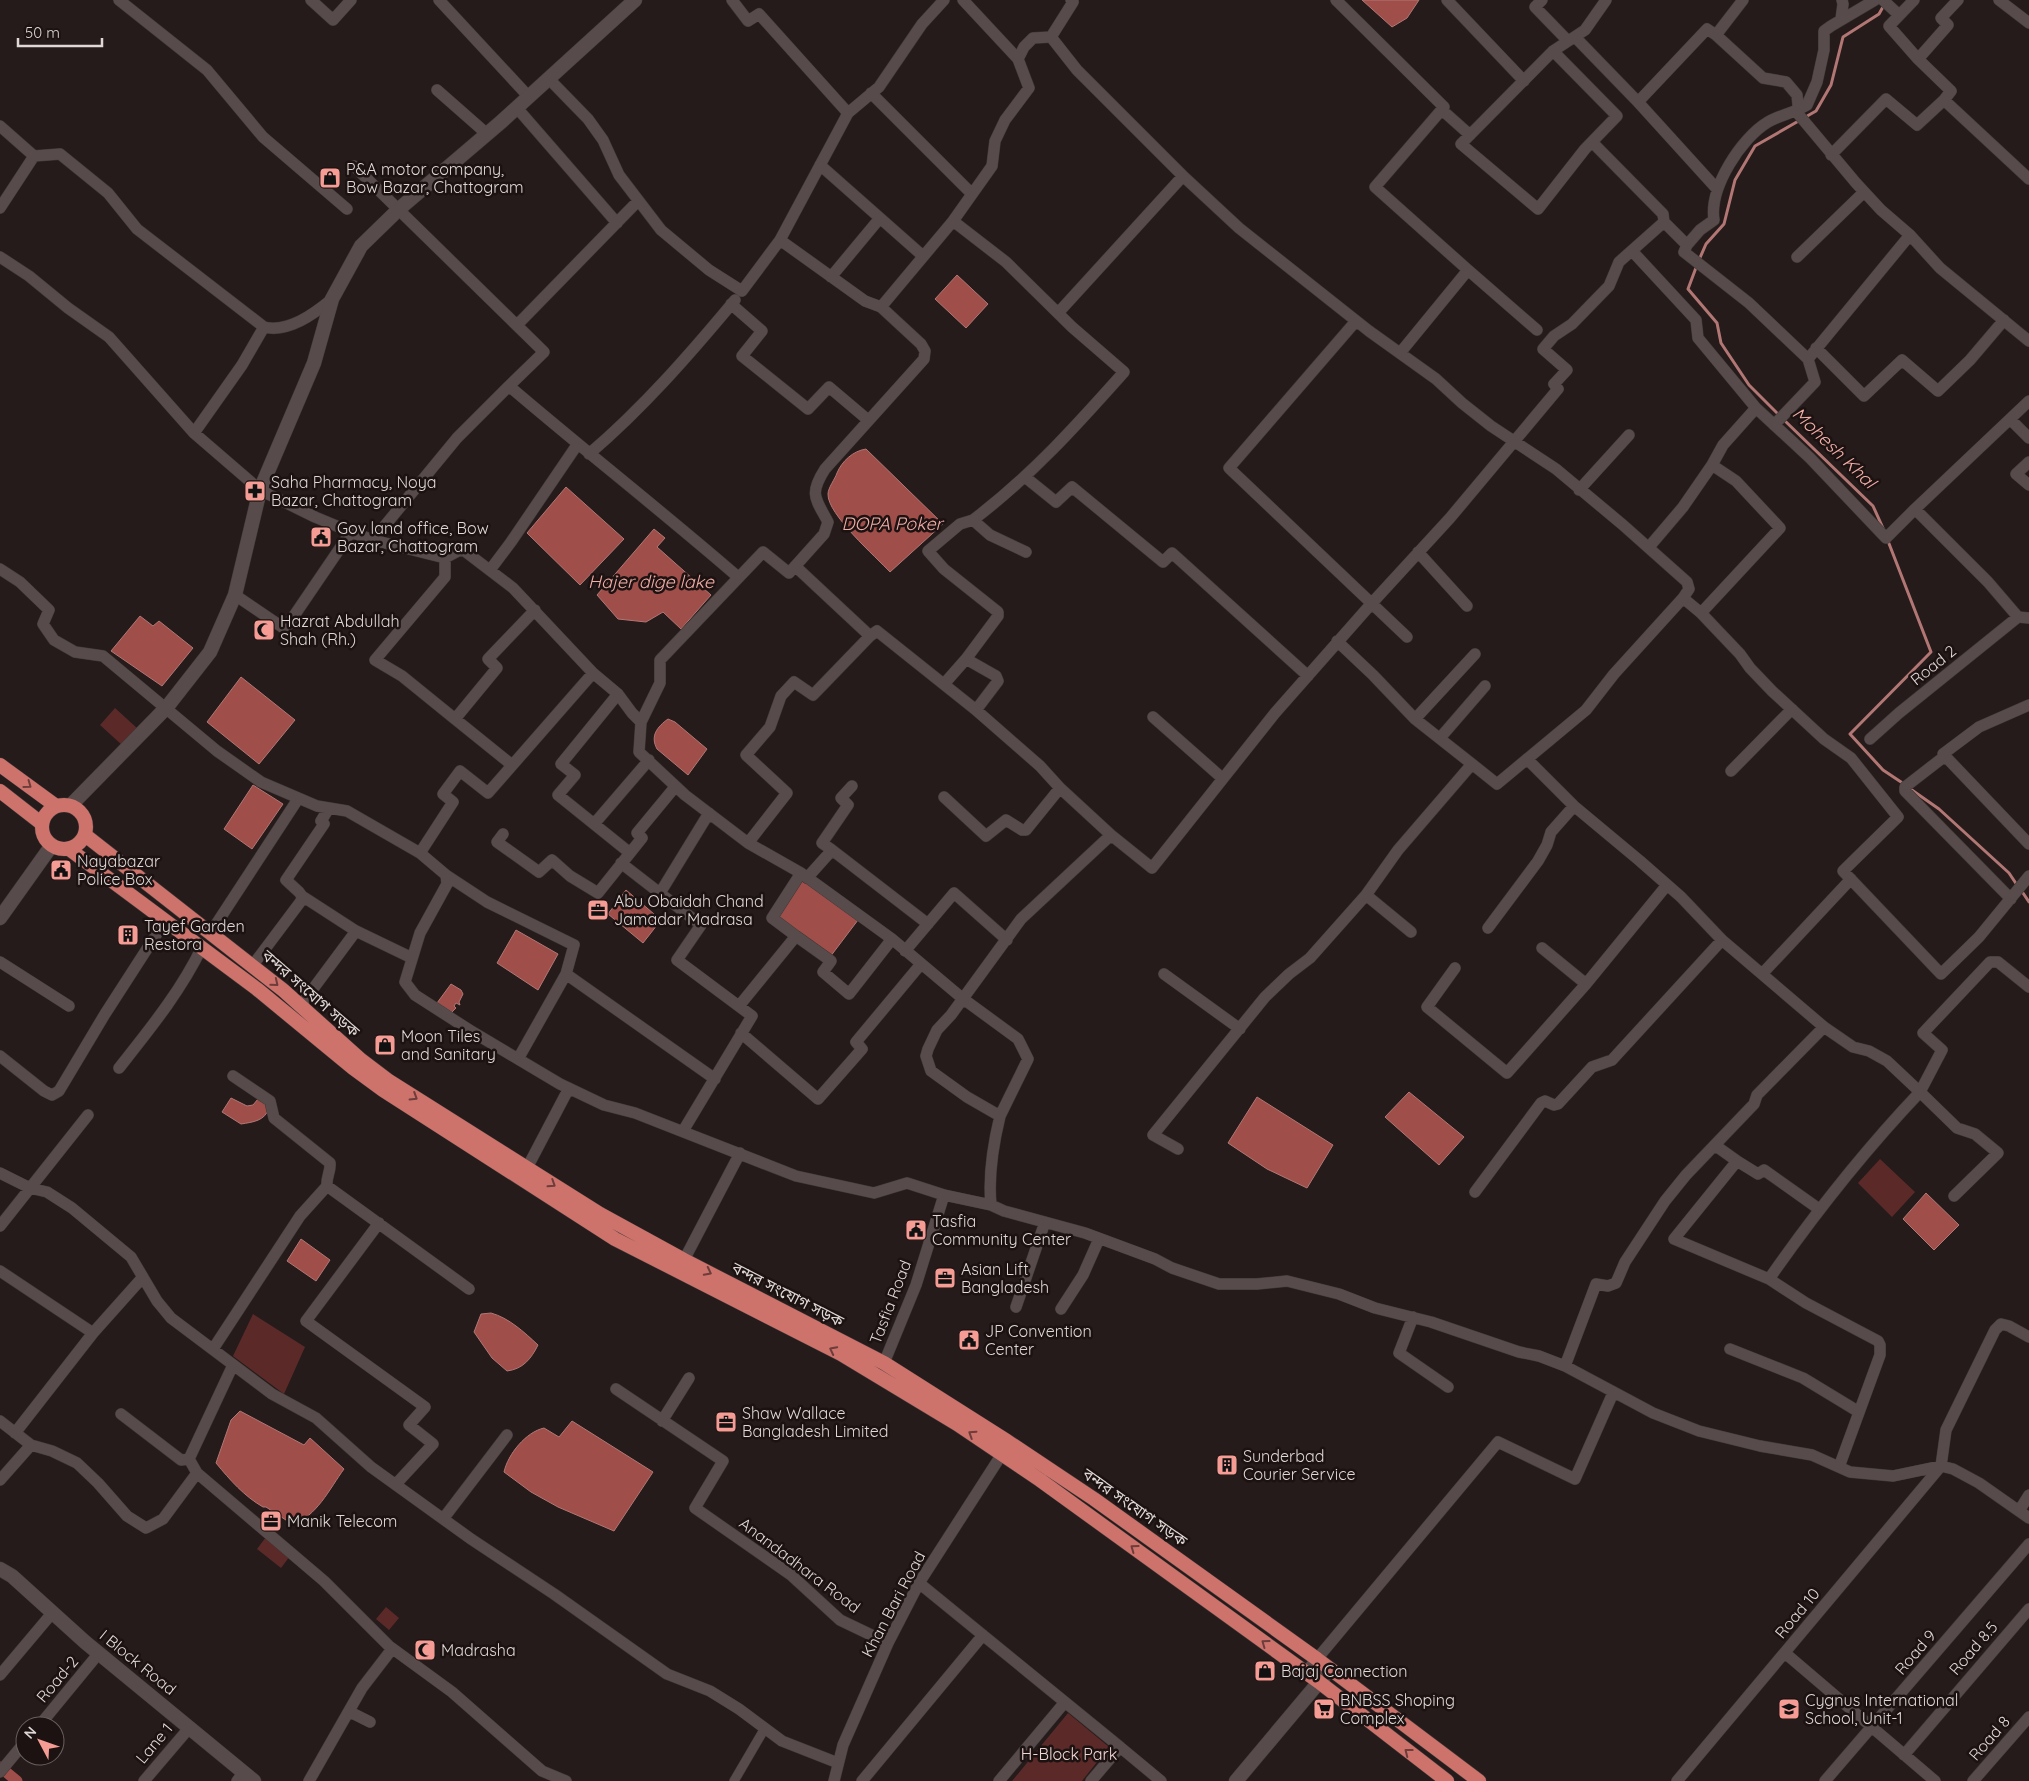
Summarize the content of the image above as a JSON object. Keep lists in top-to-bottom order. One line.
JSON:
{"streets":{"highway":["বন্দর সংযোগ সড়ক"],"street":["Road 2","Tasfia Road","Anandadhara Road","Khan Bari Road","Road 10","Road 8.5","Road 9","I Block Road","Road-2","Road 8","Lane 1"]},"crossings":[["বন্দর সংযোগ সড়ক","Tasfia Road"],["বন্দর সংযোগ সড়ক","Khan Bari Road"],["Anandadhara Road","Khan Bari Road"],["I Block Road","Road-2"],["I Block Road","Lane 1"]],"water":["Mohesh Khal","DOPA Poker","Hajer dige lake"],"parks":["H-Block Park"],"places":{"shop":["P&A motor company, Bow Bazar, Chattogram","Moon Tiles and Sanitary","Bajaj Connection"],"pharmacy":["Saha Pharmacy, Noya Bazar, Chattogram"],"public building":["Gov land office, Bow Bazar, Chattogram","Nayabazar Police Box","Tasfia Community Center","JP Convention Center"],"mosque":["Hazrat Abdullah Shah (Rh.)","Madrasha"],"office":["Abu Obaidah Chand Jamadar Madrasa","Asian Lift Bangladesh","Shaw Wallace Bangladesh Limited","Manik Telecom"],"building":["Tayef Garden Restora","Sunderbad Courier Service"],"supermarket":["BNBSS Shoping Complex"],"school or university":["Cygnus International School, Unit-1"]},"scale_bar":"50 m","north":"top left"}
